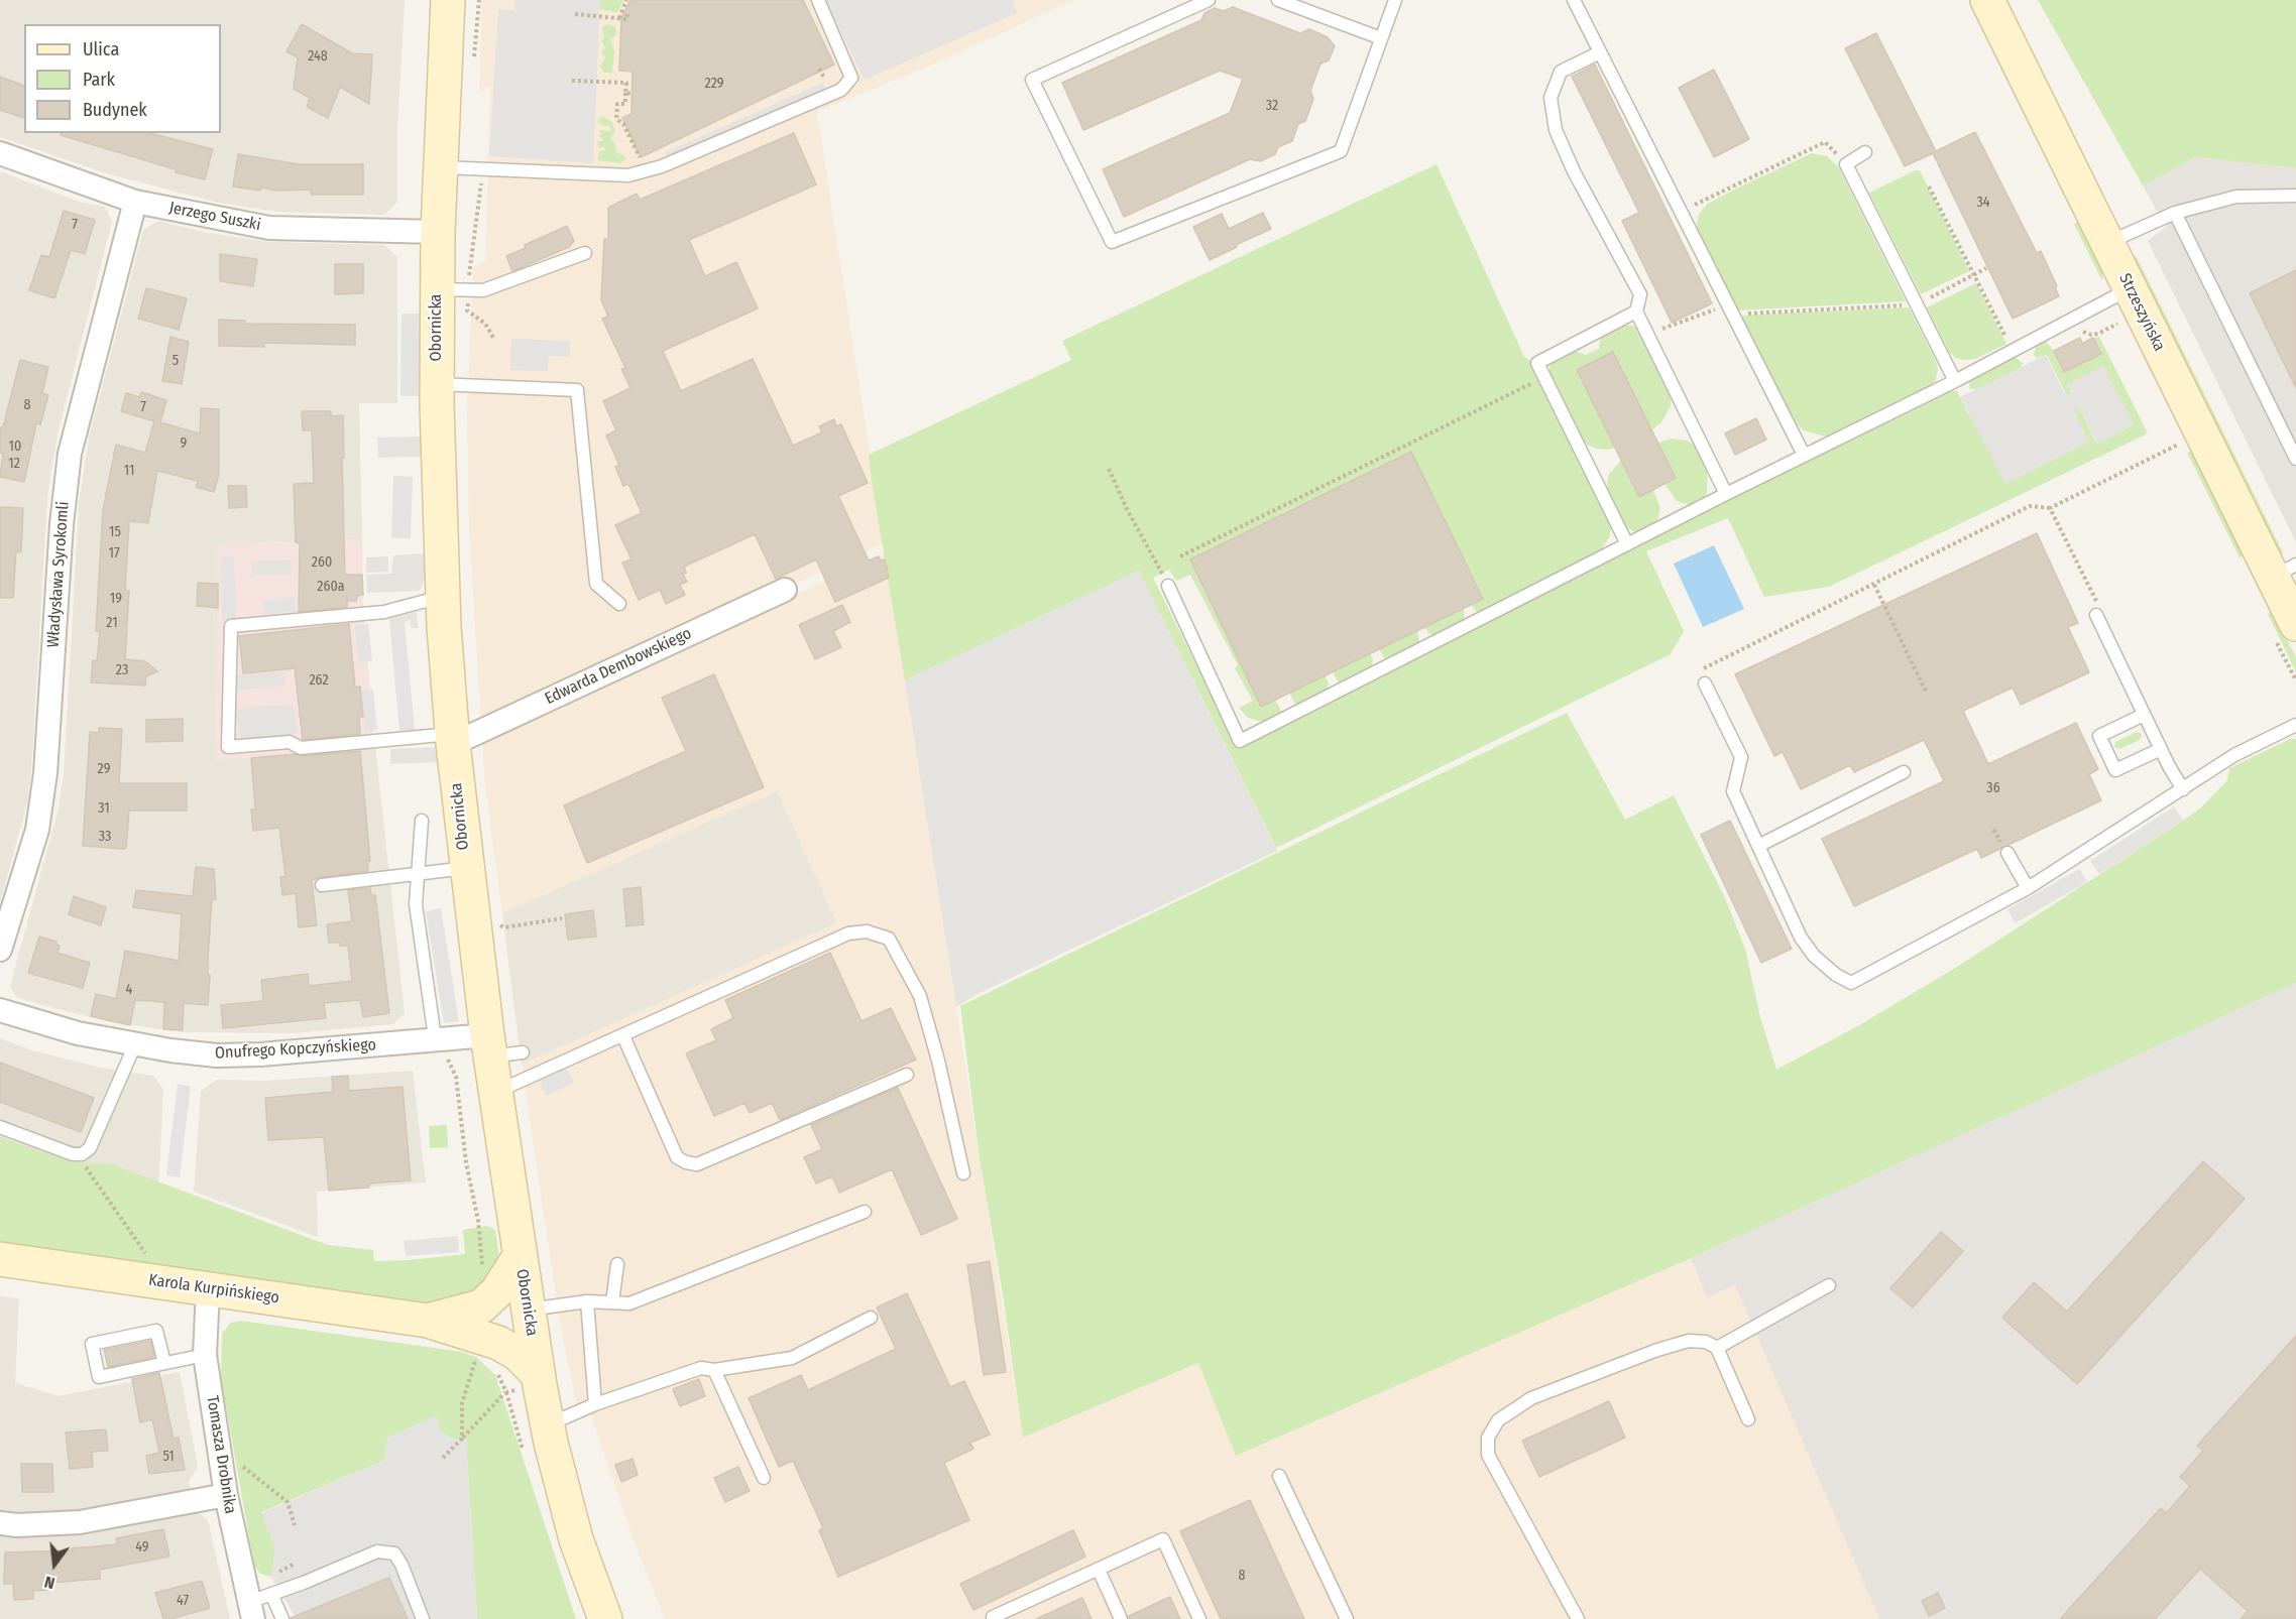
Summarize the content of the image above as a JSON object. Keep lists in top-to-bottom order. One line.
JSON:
{"streets":{"main road":["Strzeszyńska","Obornicka","Karola Kurpińskiego"],"street":["Jerzego Suszki","Władysława Syrokomli","Edwarda Dembowskiego","Onufrego Kopczyńskiego","Tomasza Drobnika"]},"crossings":[["Jerzego Suszki","Obornicka"],["Jerzego Suszki","Władysława Syrokomli"],["Obornicka","Edwarda Dembowskiego"],["Obornicka","Onufrego Kopczyńskiego"],["Obornicka","Karola Kurpińskiego"],["Karola Kurpińskiego","Tomasza Drobnika"]],"house_numbers":["248","229","32","34","7","5","8","7","9","10","12","11","15","17","260","260a","19","21","23","262","29","36","31","33","4","51","49","8","47"],"legend":["Ulica","Park","Budynek"],"north":"bottom"}
